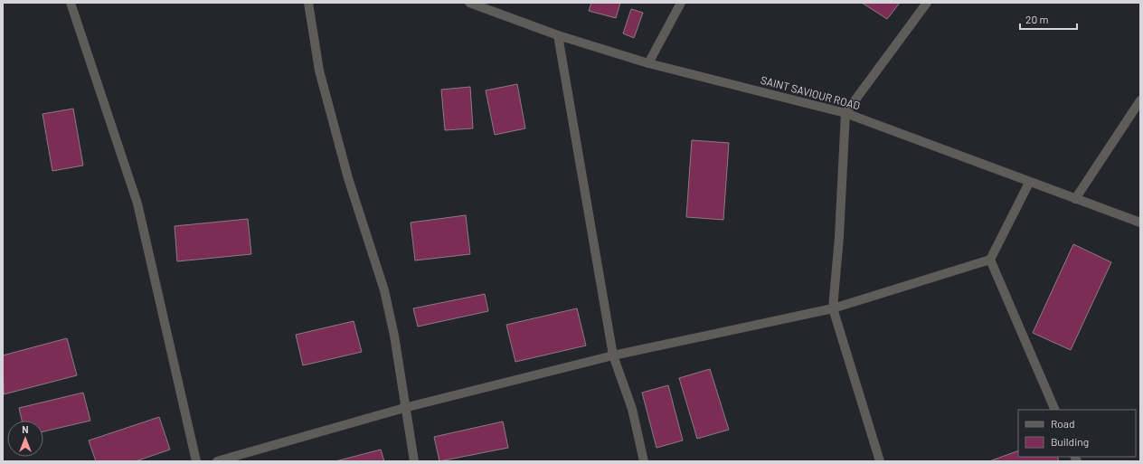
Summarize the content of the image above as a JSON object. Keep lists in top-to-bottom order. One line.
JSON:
{"streets":{"street":["SAINT SAVIOUR ROAD"]},"legend":["Road","Building"],"scale_bar":"20 m","north":"top"}
